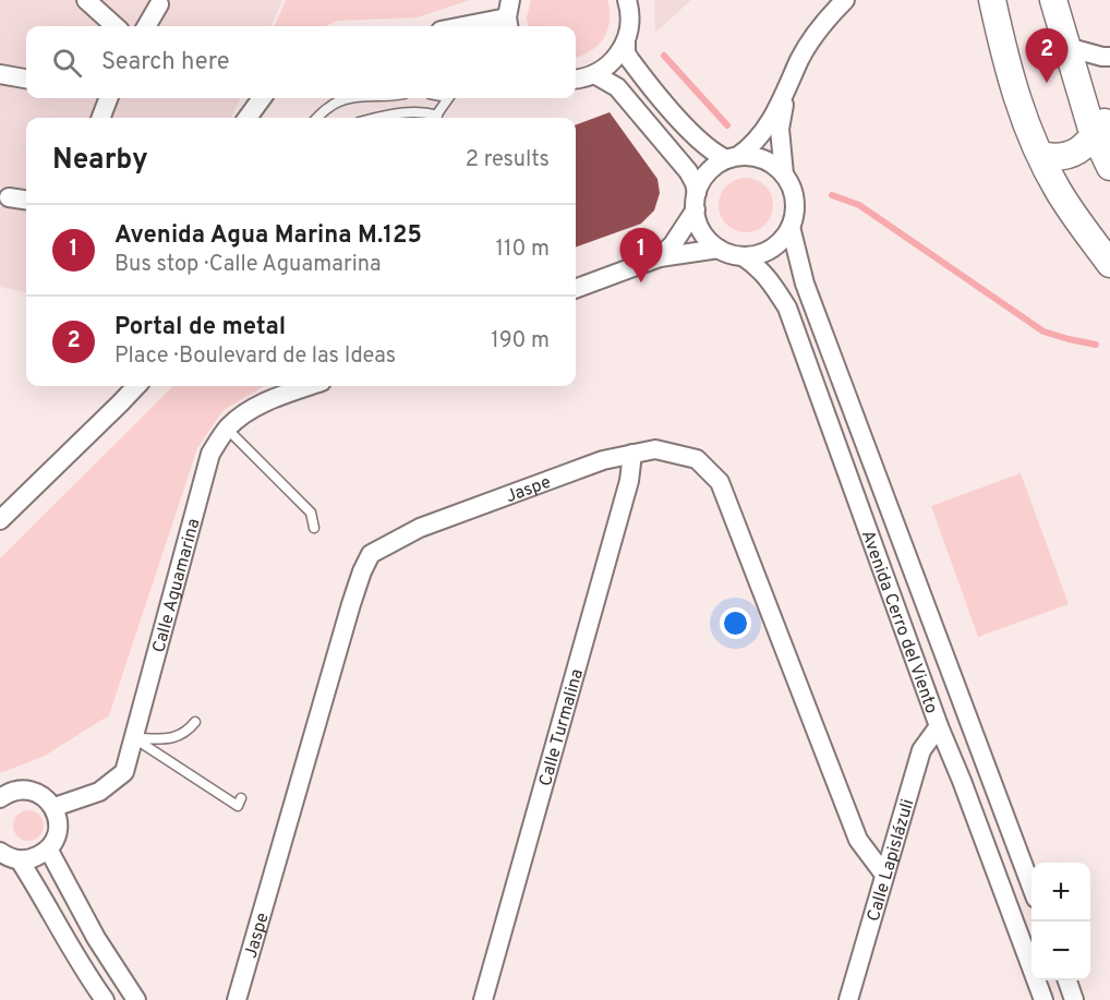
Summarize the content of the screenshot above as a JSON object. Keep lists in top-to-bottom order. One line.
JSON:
{"streets":{"street":["Jaspe","Calle Aguamarina","Avenida Cerro del Viento","Calle Turmalina","Calle Lapislázuli"]},"crossings":[["Jaspe","Calle Turmalina"],["Jaspe","Calle Lapislázuli"],["Avenida Cerro del Viento","Calle Lapislázuli"]],"page":{"search":"Search here","pins":["2","1"],"heading":["Nearby","2 results"],"list":[{"mark":"1","name":"Avenida Agua Marina M.125","note":"Bus stop · Calle Aguamarina","value":"110 m"},{"mark":"2","name":"Portal de metal","note":"Place · Boulevard de las Ideas","value":"190 m"}],"map_buttons":["+","−"]}}
